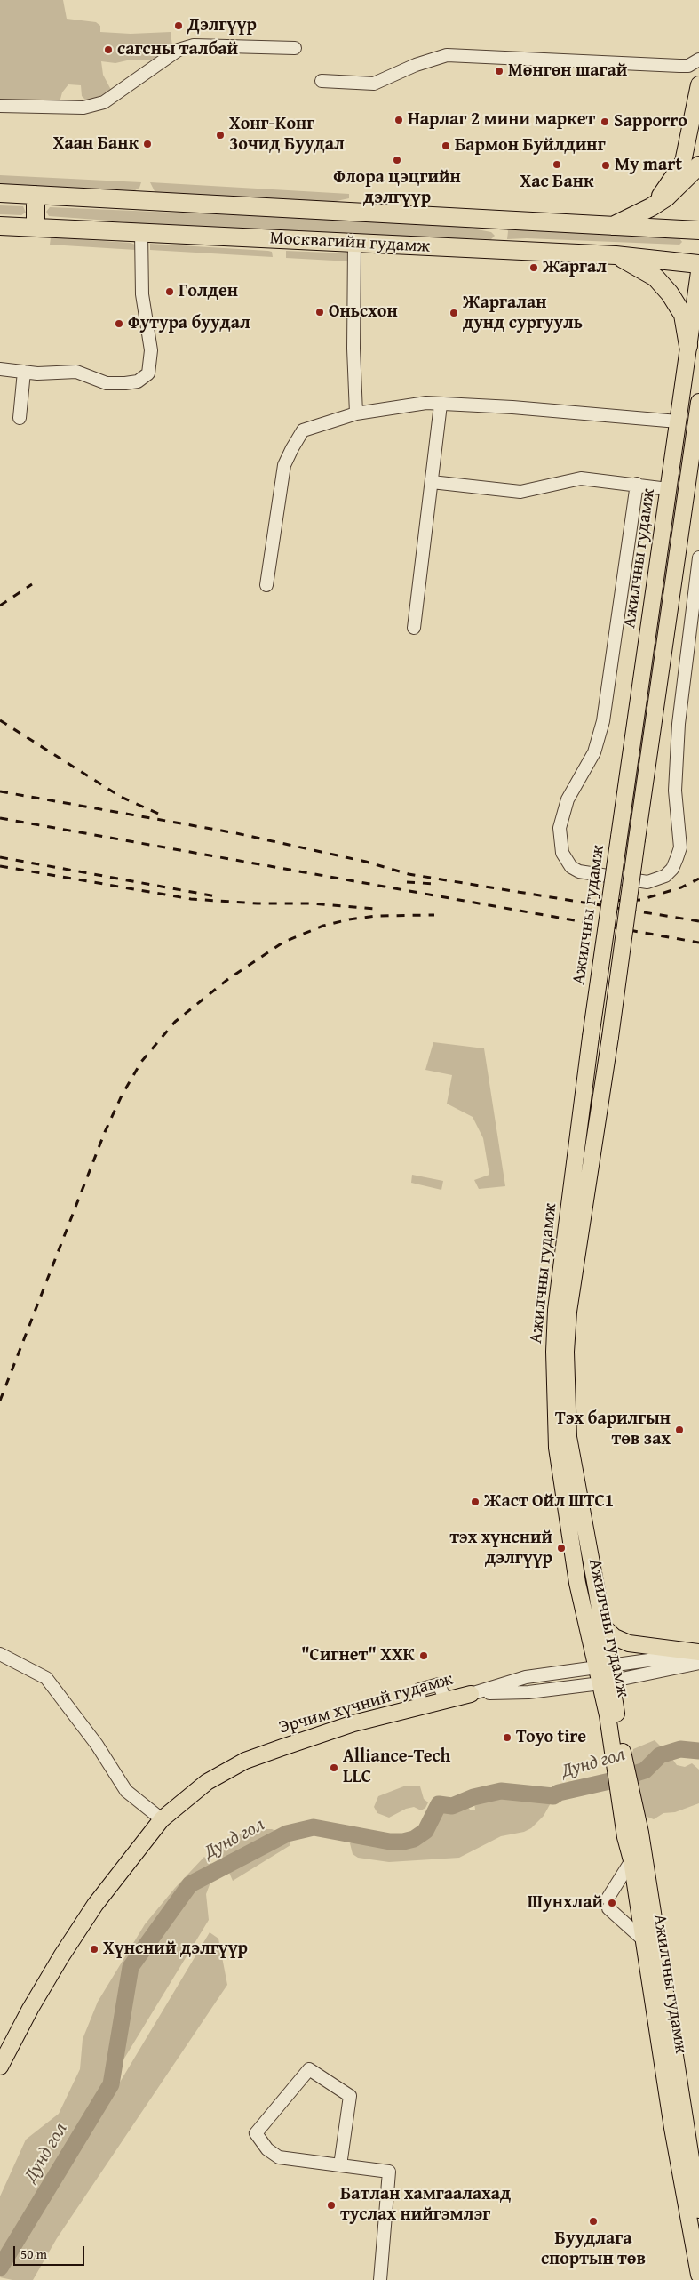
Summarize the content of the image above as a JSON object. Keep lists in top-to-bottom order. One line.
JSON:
{"streets":{"highway":["Москвагийн гудамж"],"main road":["Ажилчны гудамж","Эрчим хүчний гудамж"]},"crossings":[["Ажилчны гудамж","Эрчим хүчний гудамж"]],"water":["Дунд гол"],"places":["Дэлгүүр","сагсны талбай","Мөнгөн шагай","Нарлаг 2 мини маркет","Sapporro","Хонг-Kонг 3очид Буудал","Хаан Банк","Бармон Буйлдинг","Флора цэцгийн дэлгүүр","Хас Банк","My mart","Жаргал","Голден","Оньсхон","Жаргалан дунд сургууль","Футура буудал","Тэх барилгын төв зах","Жаст Ойл ШТС1","тэх хүнсний дэлгүүр","\"Сигнет\" ХХК","Toyo tire","Alliance-Tech LLC","Шунхлай","Хүнсний дэлгүүр","Батлан хамгаалахад туслах нийгэмлэг","Буудлага спортын төв"],"scale_bar":"50 m"}
